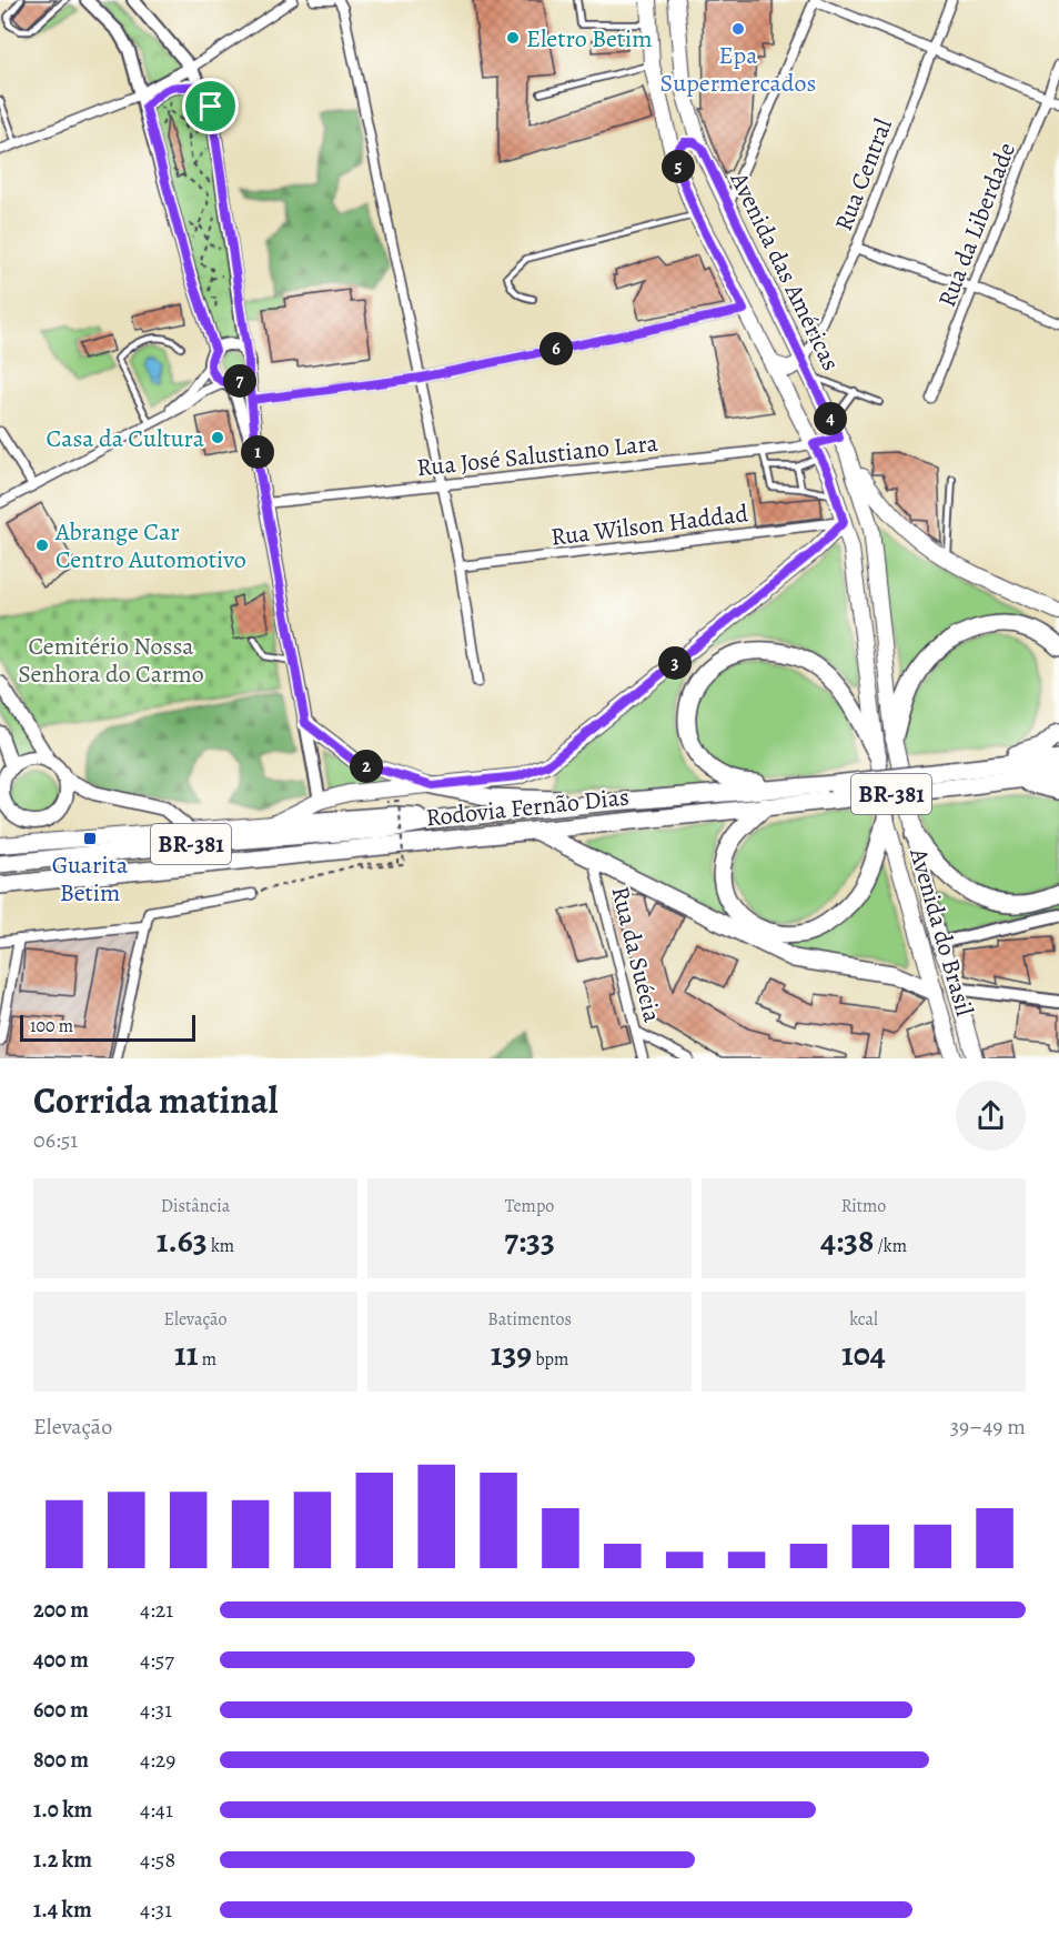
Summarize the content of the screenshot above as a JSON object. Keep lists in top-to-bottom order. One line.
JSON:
{"streets":{"highway":["BR-381","Rodovia Fernão Dias"],"main road":["Avenida das Américas","Avenida do Brasil"],"street":["Rua Central","Rua da Liberdade","Rua José Salustiano Lara","Rua Wilson Haddad","Rua da Suécia"]},"crossings":[["Rua Central","Avenida das Américas"],["Avenida das Américas","Rua José Salustiano Lara"],["Avenida das Américas","Avenida do Brasil"],["BR-381","Rodovia Fernão Dias"]],"parks":["Cemitério Nossa Senhora do Carmo"],"places":{"other":["Epa Supermercados","Eletro Betim","Casa da Cultura","Abrange Car Centro Automotivo"],"transit":["Guarita Betim"]},"scale_bar":"100 m","page":{"pins":["5","6","7","4","1","3","2"],"scale":"100 m","heading":["Corrida matinal","06:51"],"stats":[["Distância","1.63 km"],["Tempo","7:33"],["Ritmo","4:38 /km"],["Elevação","11 m"],["Batimentos","139 bpm"],["kcal","104"]],"chart":["Elevação","39–49 m"],"list":[{"name":"200 m","note":"4:21"},{"name":"400 m","note":"4:57"},{"name":"600 m","note":"4:31"},{"name":"800 m","note":"4:29"},{"name":"1.0 km","note":"4:41"},{"name":"1.2 km","note":"4:58"},{"name":"1.4 km","note":"4:31"}]}}
